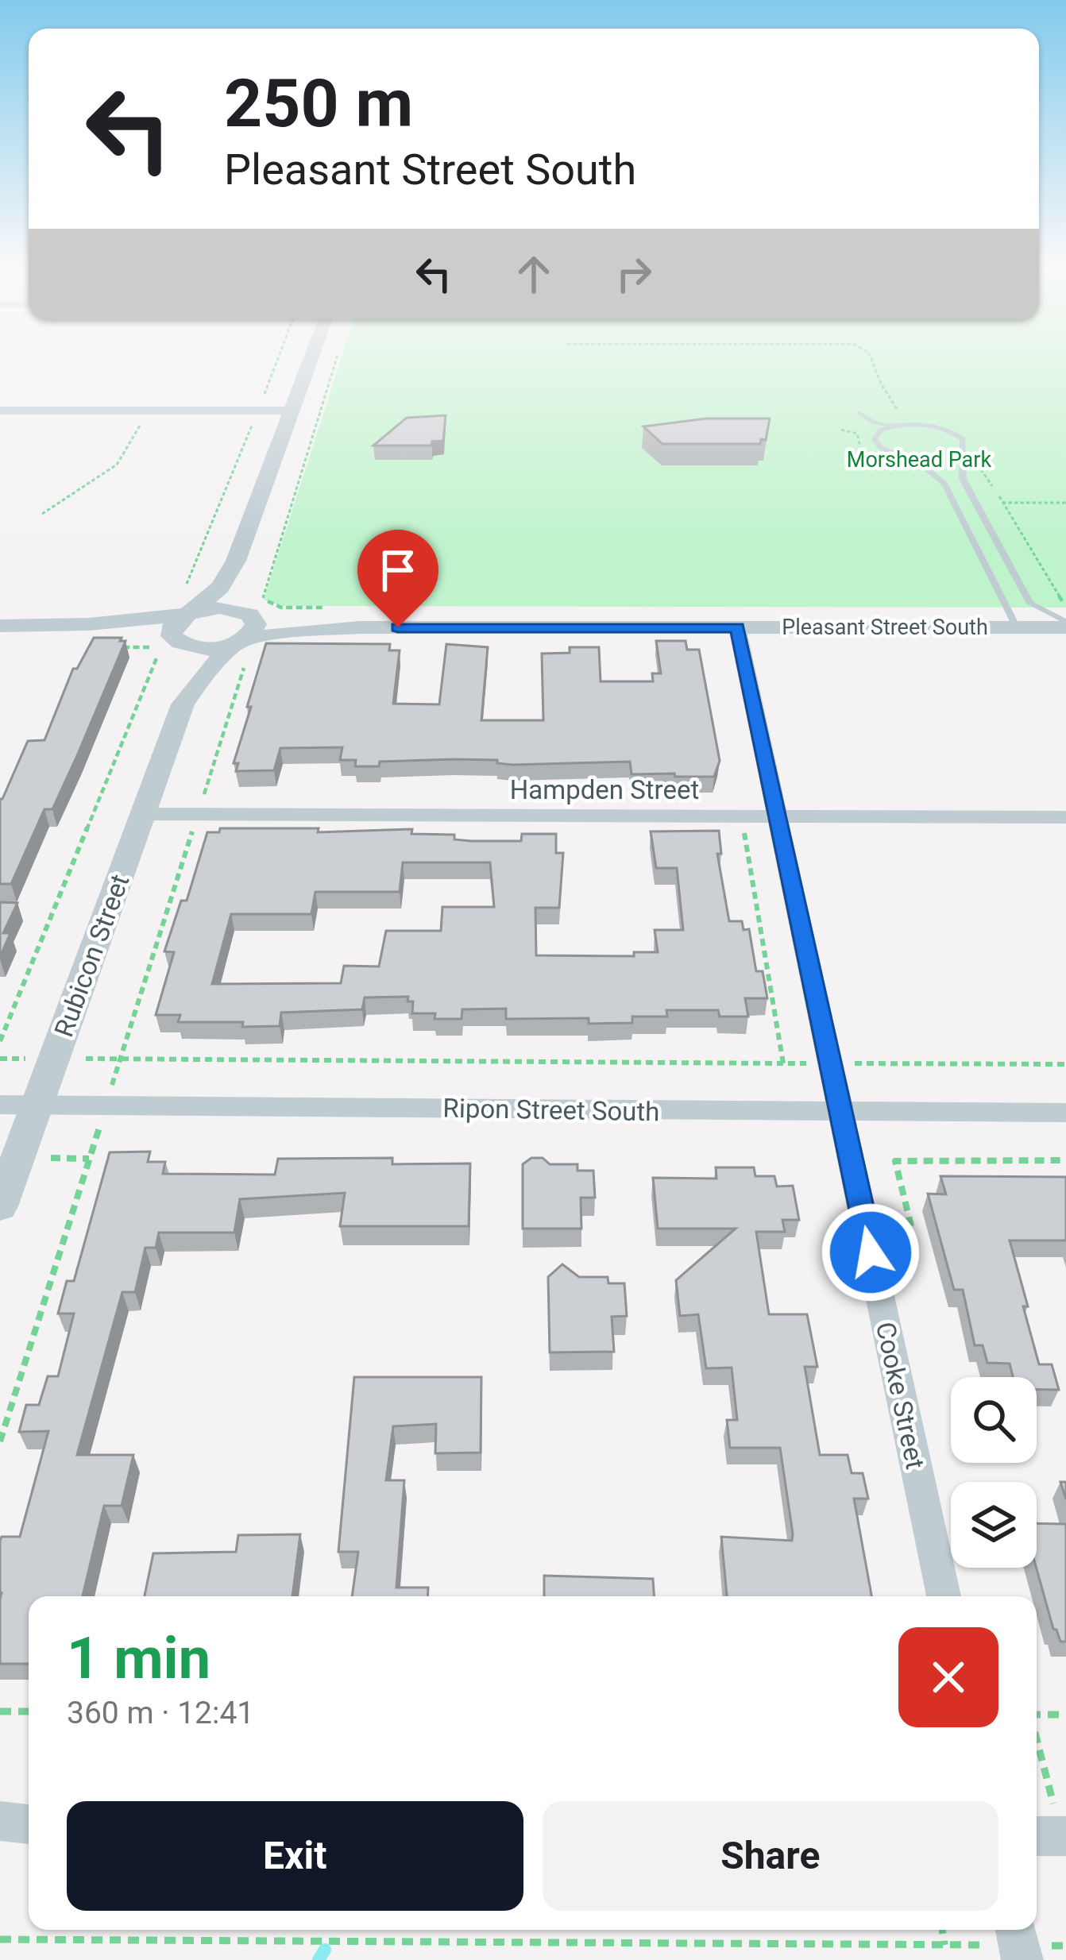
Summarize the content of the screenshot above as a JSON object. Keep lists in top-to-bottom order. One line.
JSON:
{"streets":{"street":["Pleasant Street South","Hampden Street","Rubicon Street","Ripon Street South","Cooke Street"]},"crossings":[["Pleasant Street South","Rubicon Street"],["Pleasant Street South","Cooke Street"],["Hampden Street","Rubicon Street"],["Hampden Street","Cooke Street"],["Rubicon Street","Ripon Street South"],["Ripon Street South","Cooke Street"]],"parks":["Morshead Park"],"page":{"turn":["250 m","Pleasant Street South"],"heading":["1 min","360 m · 12:41"],"buttons":["Exit","Share"]}}
